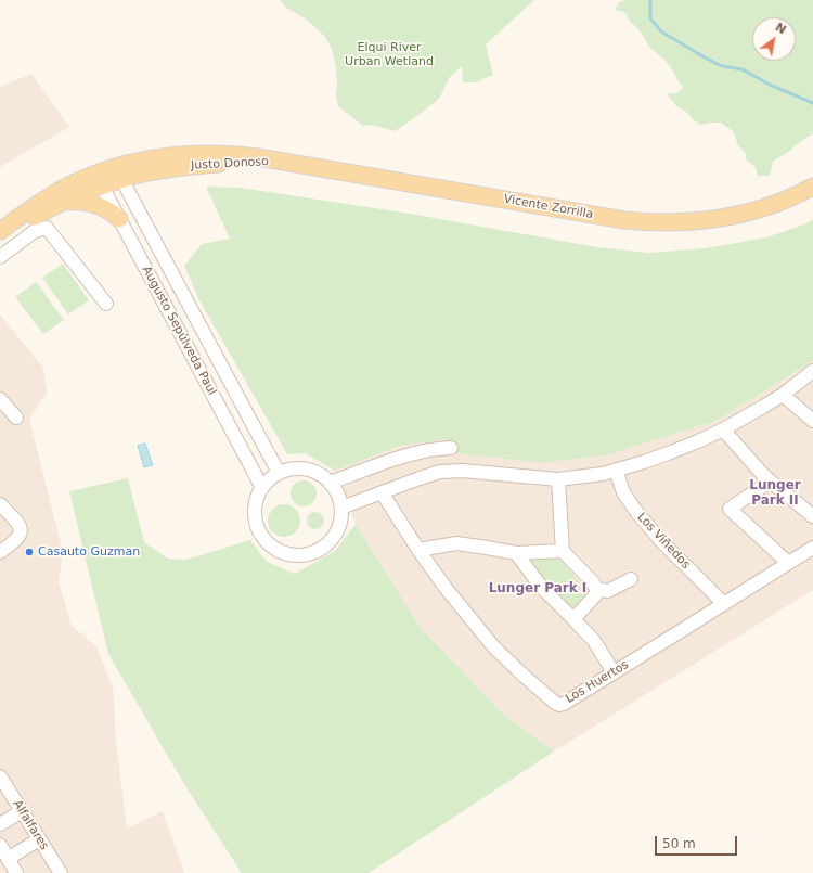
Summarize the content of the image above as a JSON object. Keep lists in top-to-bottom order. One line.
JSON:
{"streets":{"main road":["Justo Donoso","Vicente Zorrilla"],"street":["Augusto Sepúlveda Paul","Los Viñedos","Los Huertos","Alfalfares"]},"crossings":[["Justo Donoso","Vicente Zorrilla"],["Justo Donoso","Augusto Sepúlveda Paul"],["Los Viñedos","Los Huertos"]],"districts":["Lunger Park II","Lunger Park I"],"parks":["Elqui River Urban Wetland"],"places":["Casauto Guzman"],"scale_bar":"50 m","north":"top right"}
